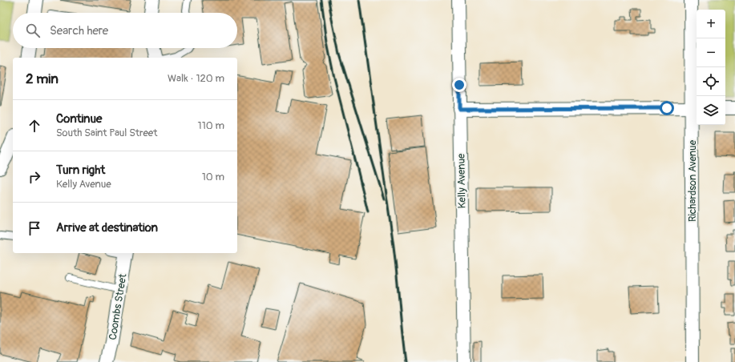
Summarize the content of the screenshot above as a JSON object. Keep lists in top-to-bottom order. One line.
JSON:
{"streets":{"street":["Kelly Avenue","Richardson Avenue","Coombs Street"]},"page":{"map_buttons":["+","−"],"search":"Search here","heading":["2 min","Walk · 120 m"],"list":[["Continue","South Saint Paul Street","110 m"],["Turn right","Kelly Avenue","10 m"],"Arrive at destination"]}}
